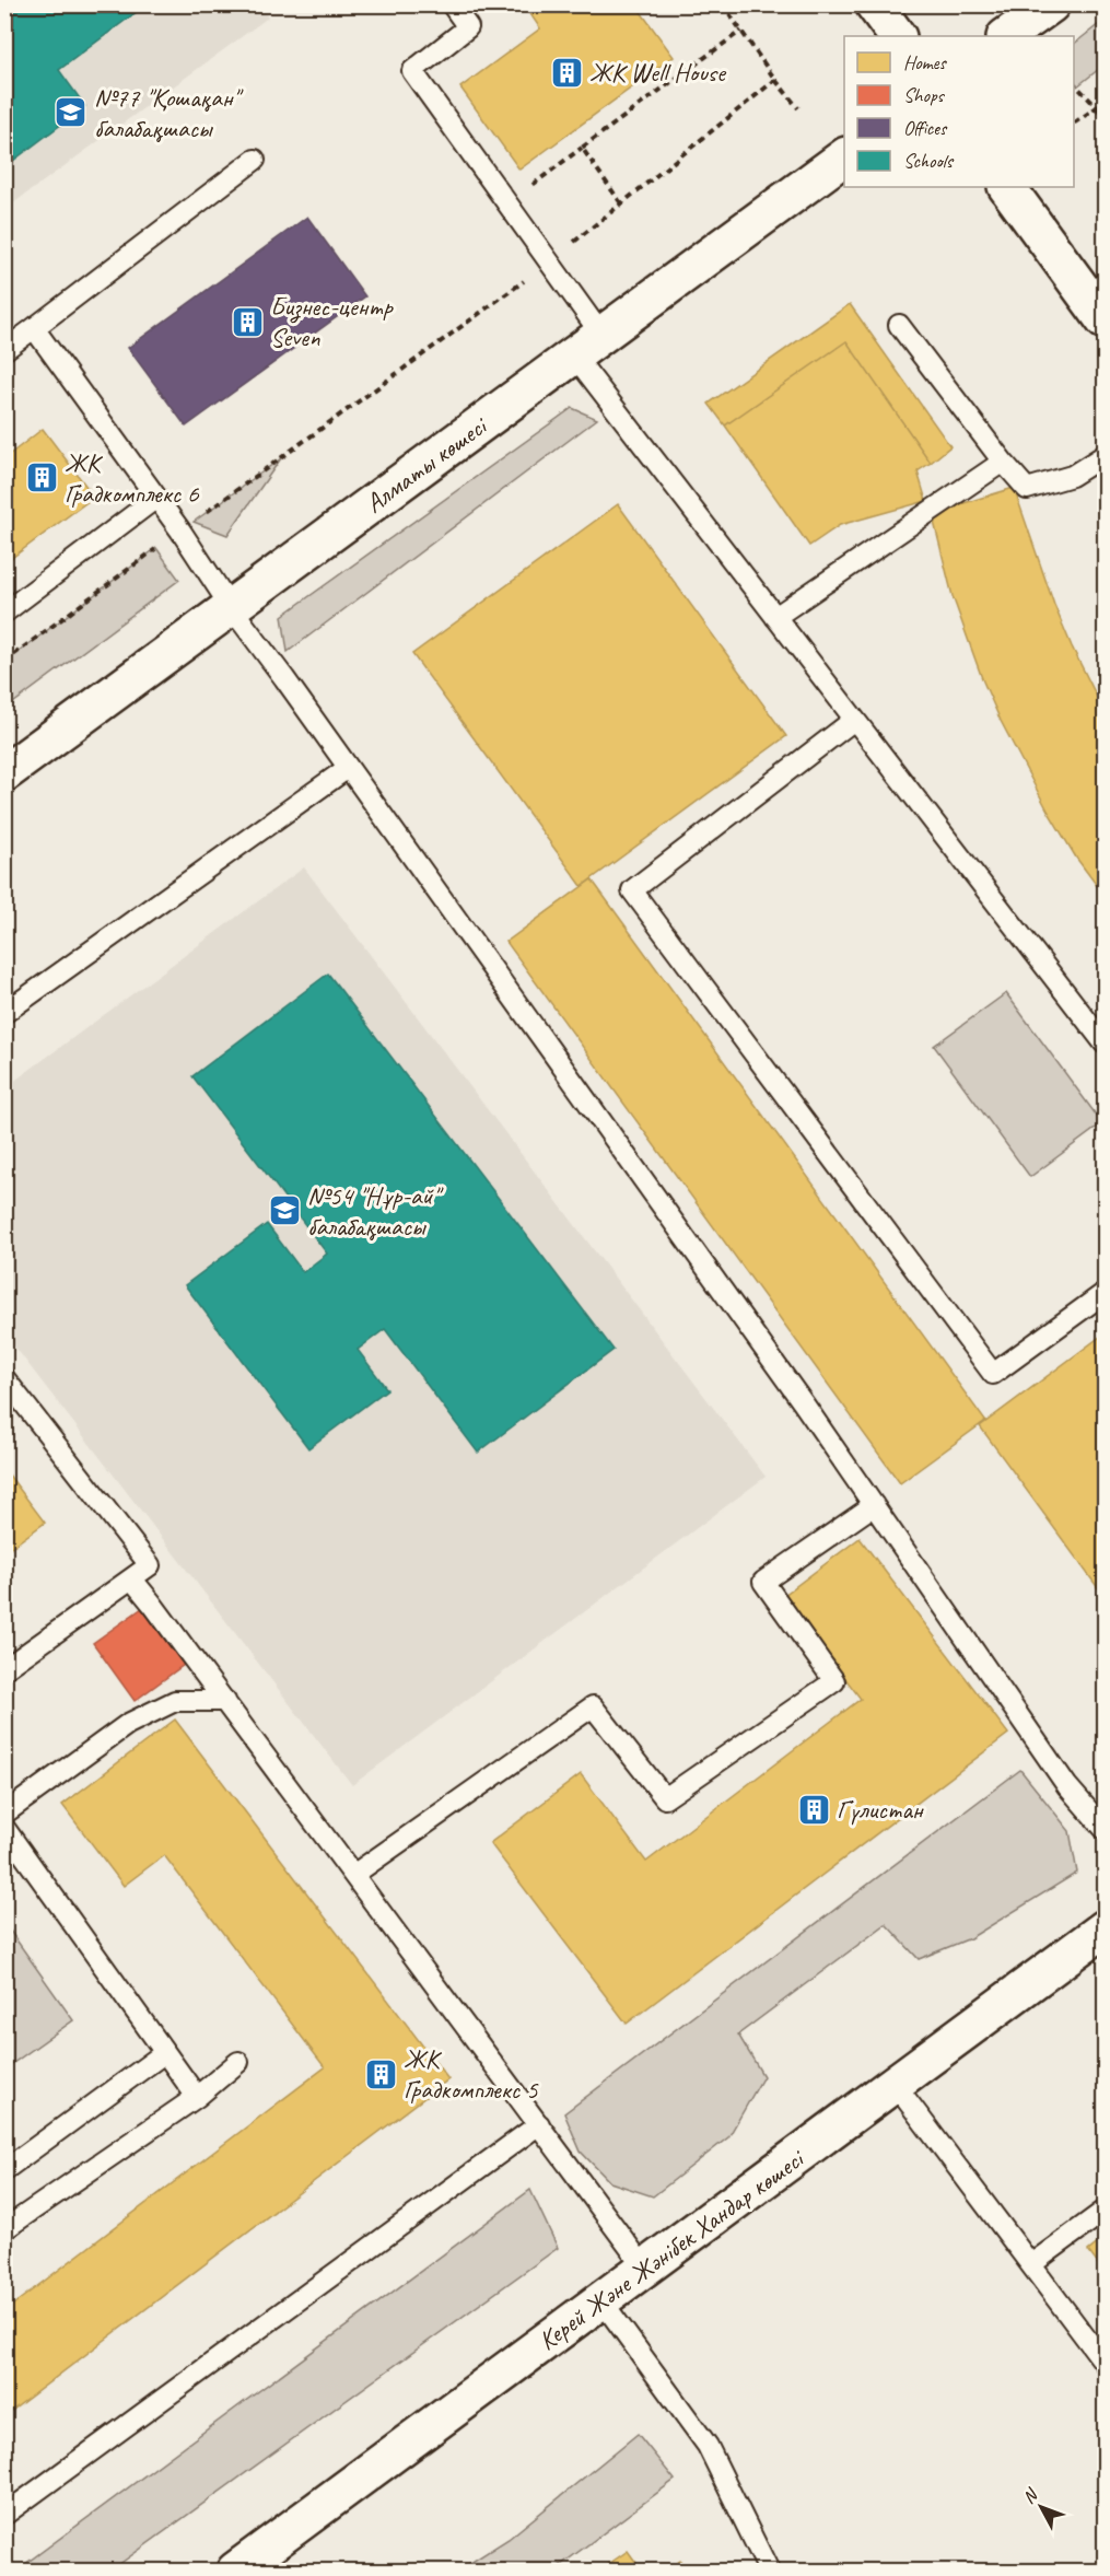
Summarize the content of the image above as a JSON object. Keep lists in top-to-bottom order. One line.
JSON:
{"streets":{"main road":["Алматы көшесі","Керей Және Жәнібек Хандар көшесі"]},"places":{"building":["ЖК Well House","Бизнес-центр Seven","ЖК Градкомплекс 6","Гүлистан","ЖК Градкомплекс 5"],"school or university":["№77 \"Қошақан\" балабақшасы","№54 \"Нұр-ай\" балабақшасы"]},"legend":["Homes","Shops","Offices","Schools"],"north":"top left"}
